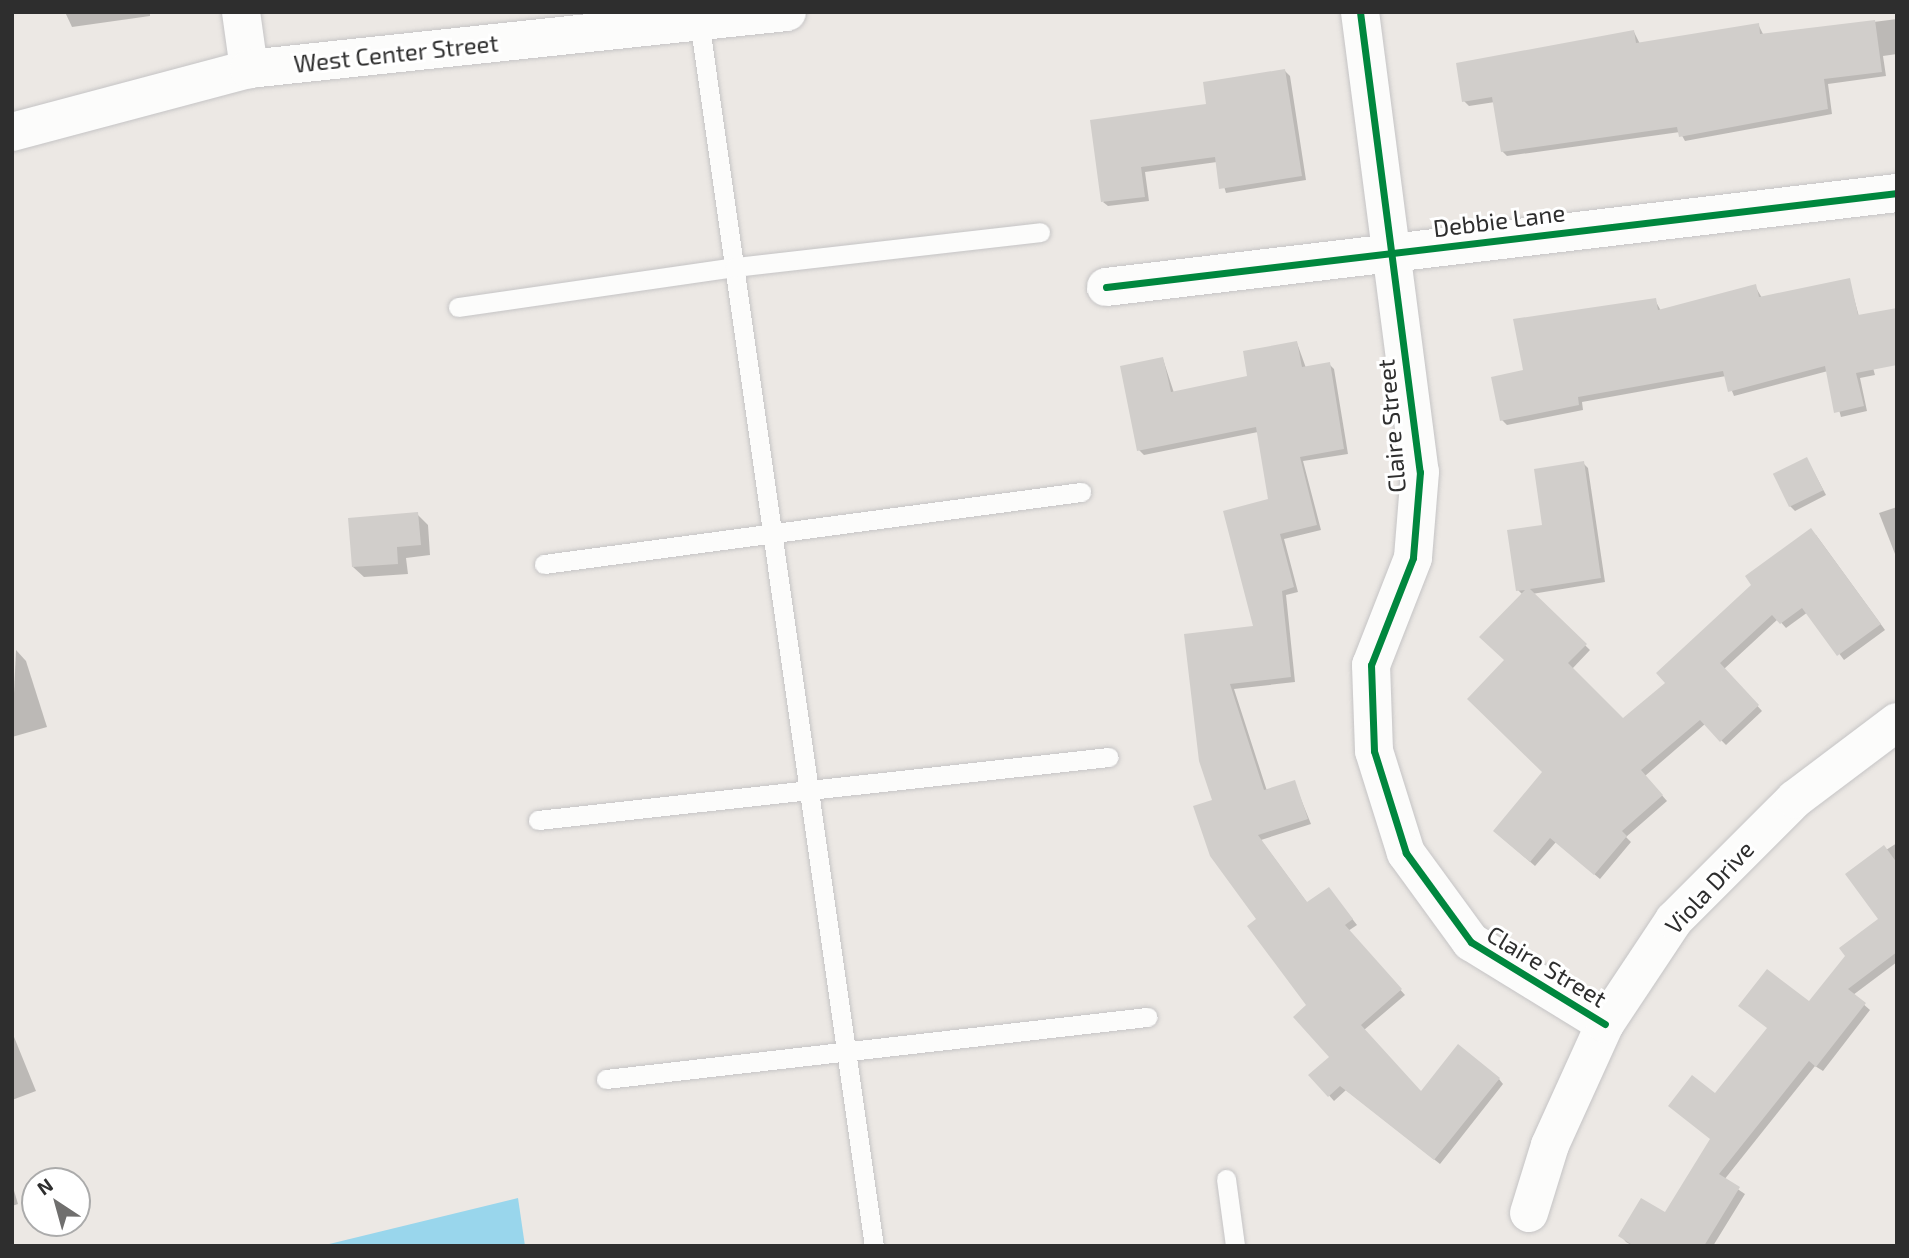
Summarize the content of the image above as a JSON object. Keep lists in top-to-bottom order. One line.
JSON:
{"streets":{"street":["West Center Street","Debbie Lane","Claire Street","Viola Drive"]},"crossings":[["Debbie Lane","Claire Street"],["Claire Street","Viola Drive"]],"north":"top left"}
